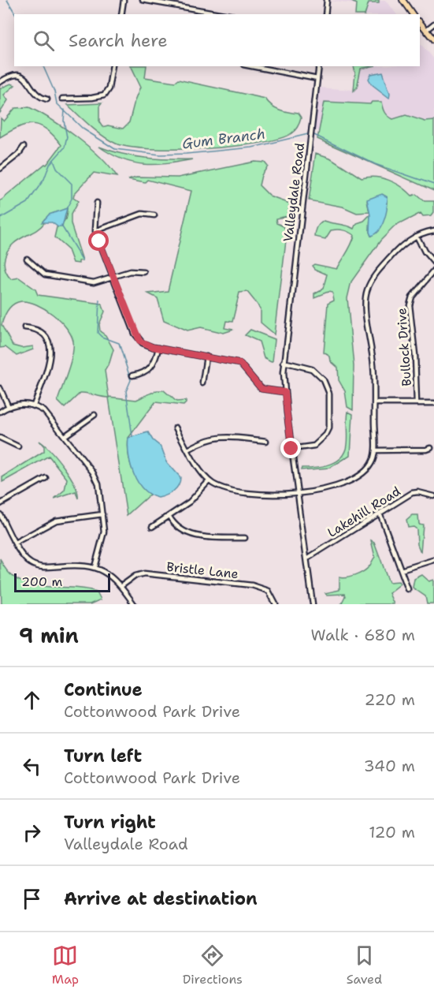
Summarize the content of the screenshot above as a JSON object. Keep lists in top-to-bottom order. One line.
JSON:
{"streets":{"street":["Valleydale Road","Bullock Drive","Lakehill Road","Bristle Lane"]},"crossings":[["Valleydale Road","Lakehill Road"]],"water":["Gum Branch"],"scale_bar":"200 m","page":{"search":"Search here","scale":"200 m","heading":["9 min","Walk · 680 m"],"list":[["Continue","Cottonwood Park Drive","220 m"],["Turn left","Cottonwood Park Drive","340 m"],["Turn right","Valleydale Road","120 m"],"Arrive at destination"],"nav":["Map","Directions","Saved"]}}
